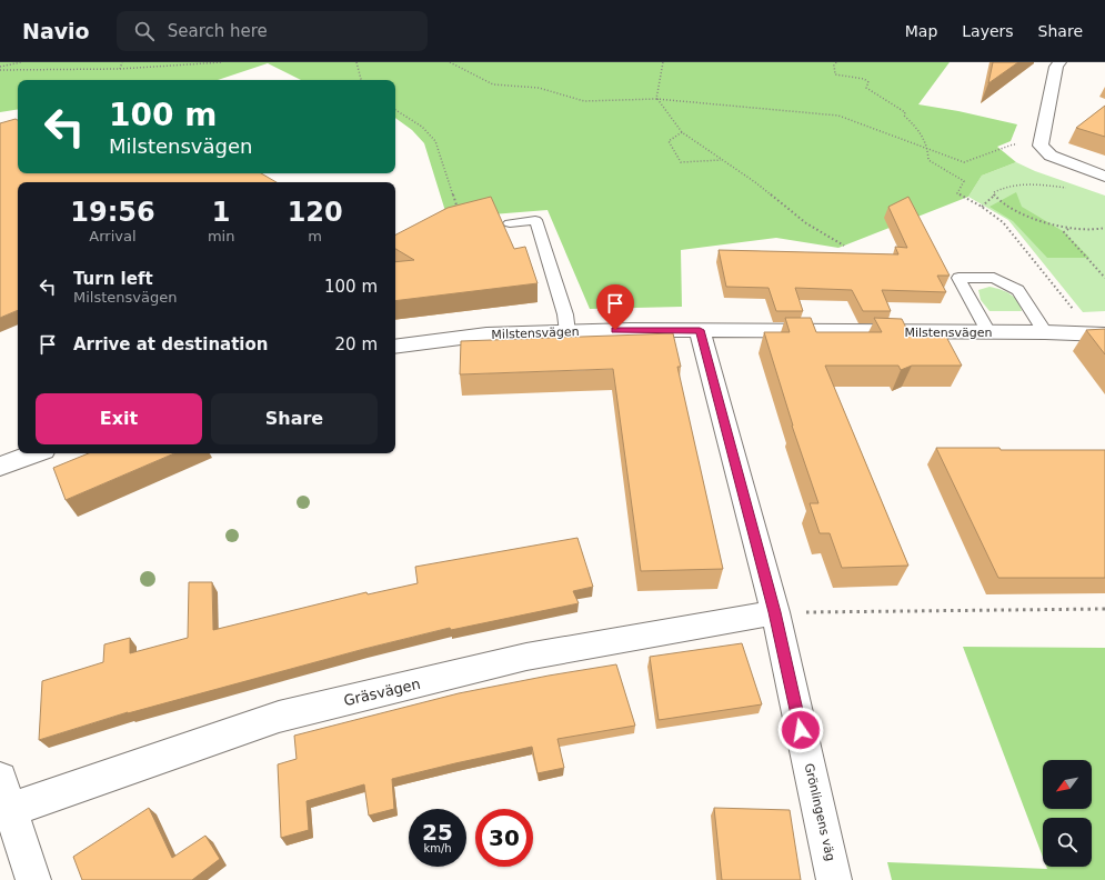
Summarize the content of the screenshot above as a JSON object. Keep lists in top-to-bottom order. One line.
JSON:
{"streets":{"street":["Milstensvägen","Gräsvägen","Grönlingens väg"]},"crossings":[["Milstensvägen","Grönlingens väg"],["Gräsvägen","Grönlingens väg"]],"north":"bottom left","page":{"header":"Navio","search":"Search here","nav":["Map","Layers","Share"],"turn":["100 m","Milstensvägen"],"eta":["19:56","Arrival","1","min","120","m"],"list":[{"name":"Turn left","note":"Milstensvägen","value":"100 m"},{"name":"Arrive at destination","value":"20 m"}],"buttons":["Exit","Share"],"speed":"25 km/h","limit":"30"}}
